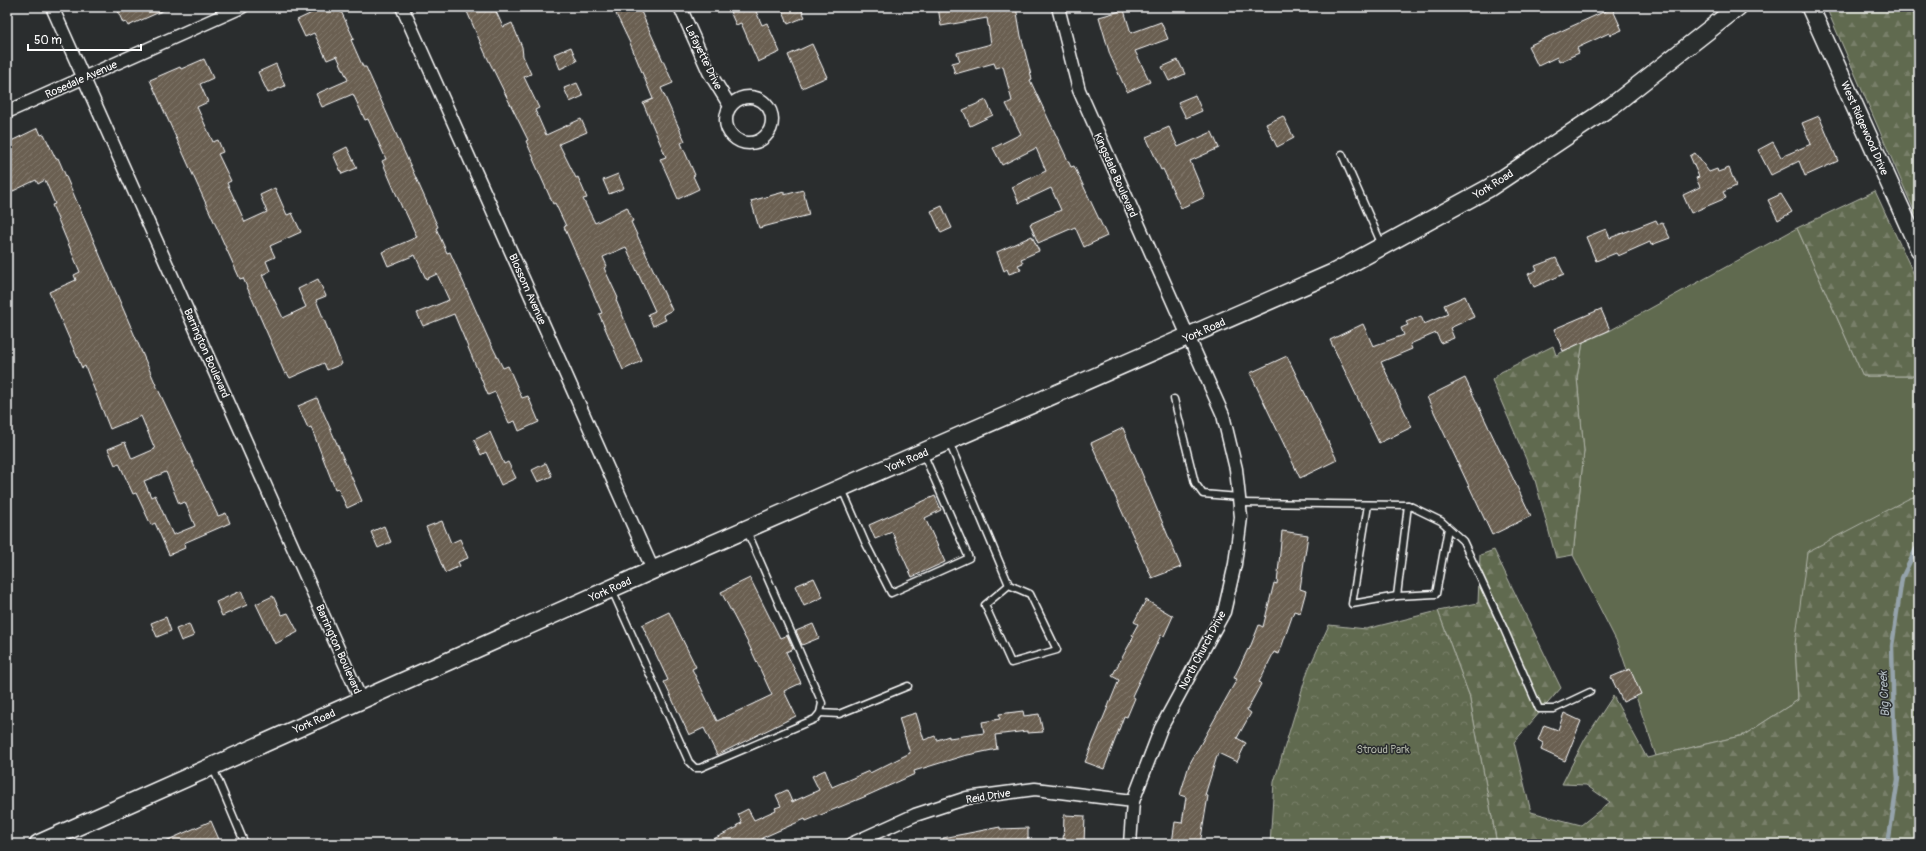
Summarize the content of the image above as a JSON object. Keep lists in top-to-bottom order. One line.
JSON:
{"streets":{"main road":["West Ridgewood Drive","York Road"],"street":["Lafayette Drive","Rosedale Avenue","Kingsdale Boulevard","Blossom Avenue","Barrington Boulevard","North Church Drive","Reid Drive"]},"crossings":[["Rosedale Avenue","Barrington Boulevard"],["Kingsdale Boulevard","York Road"],["Kingsdale Boulevard","North Church Drive"],["York Road","Blossom Avenue"],["York Road","Barrington Boulevard"],["York Road","North Church Drive"],["North Church Drive","Reid Drive"]],"water":["Big Creek"],"parks":["Stroud Park"],"scale_bar":"50 m"}
